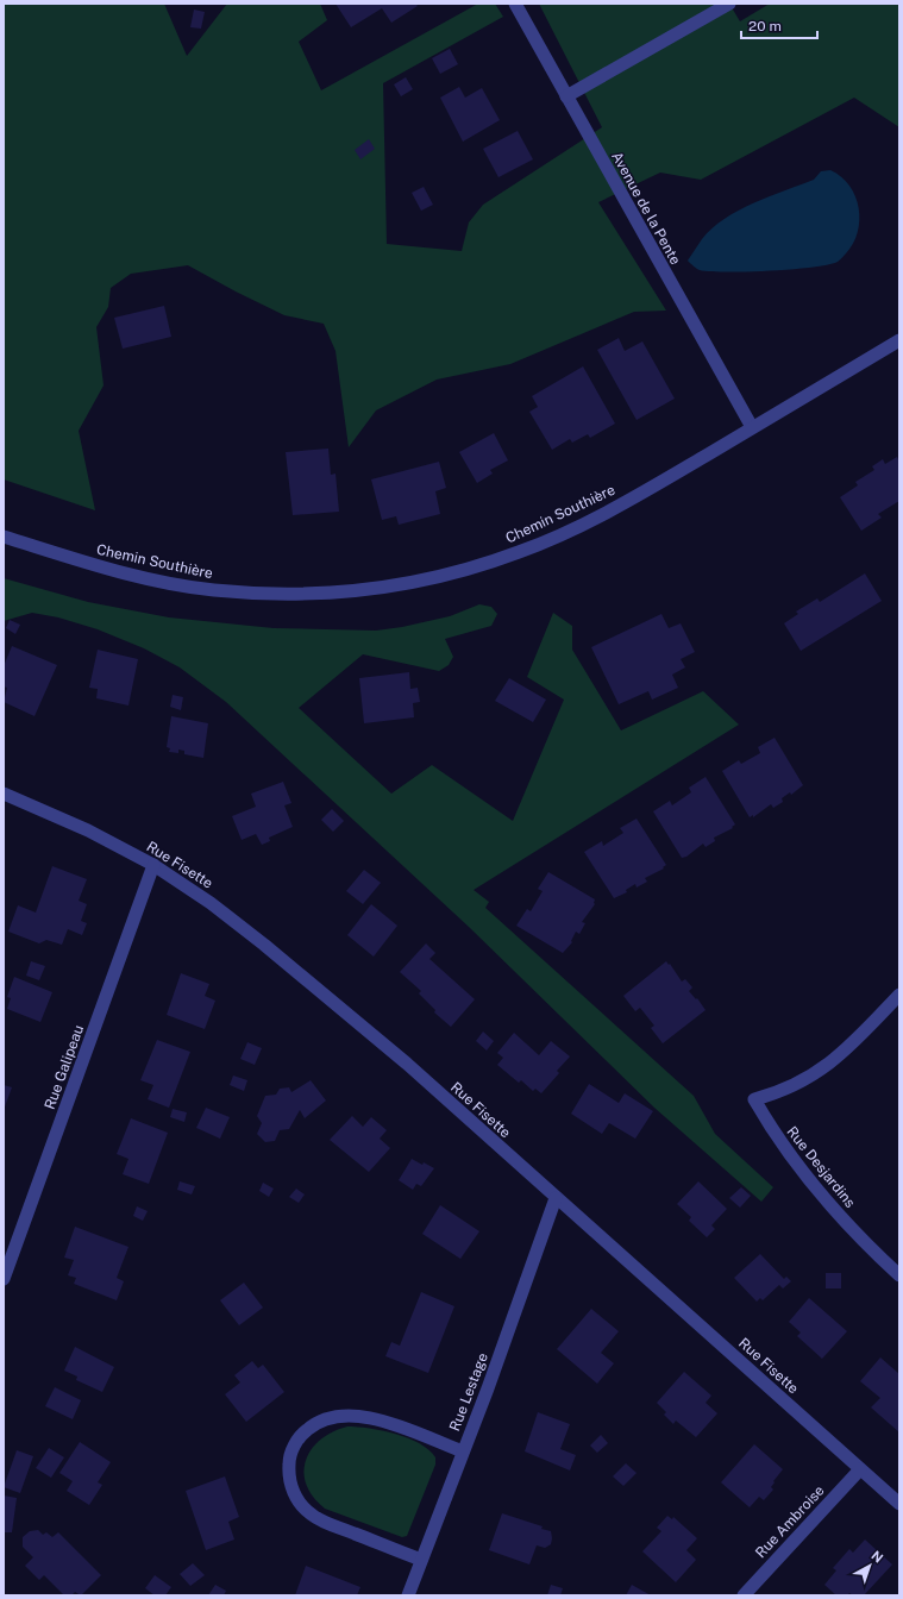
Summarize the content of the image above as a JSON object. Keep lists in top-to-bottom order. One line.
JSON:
{"streets":{"street":["Avenue de la Pente","Chemin Southière","Rue Fisette","Rue Galipeau","Rue Desjardins","Rue Lestage","Rue Ambroise"]},"crossings":[["Avenue de la Pente","Chemin Southière"],["Rue Fisette","Rue Galipeau"],["Rue Fisette","Rue Lestage"],["Rue Fisette","Rue Ambroise"]],"scale_bar":"20 m","north":"top right"}
